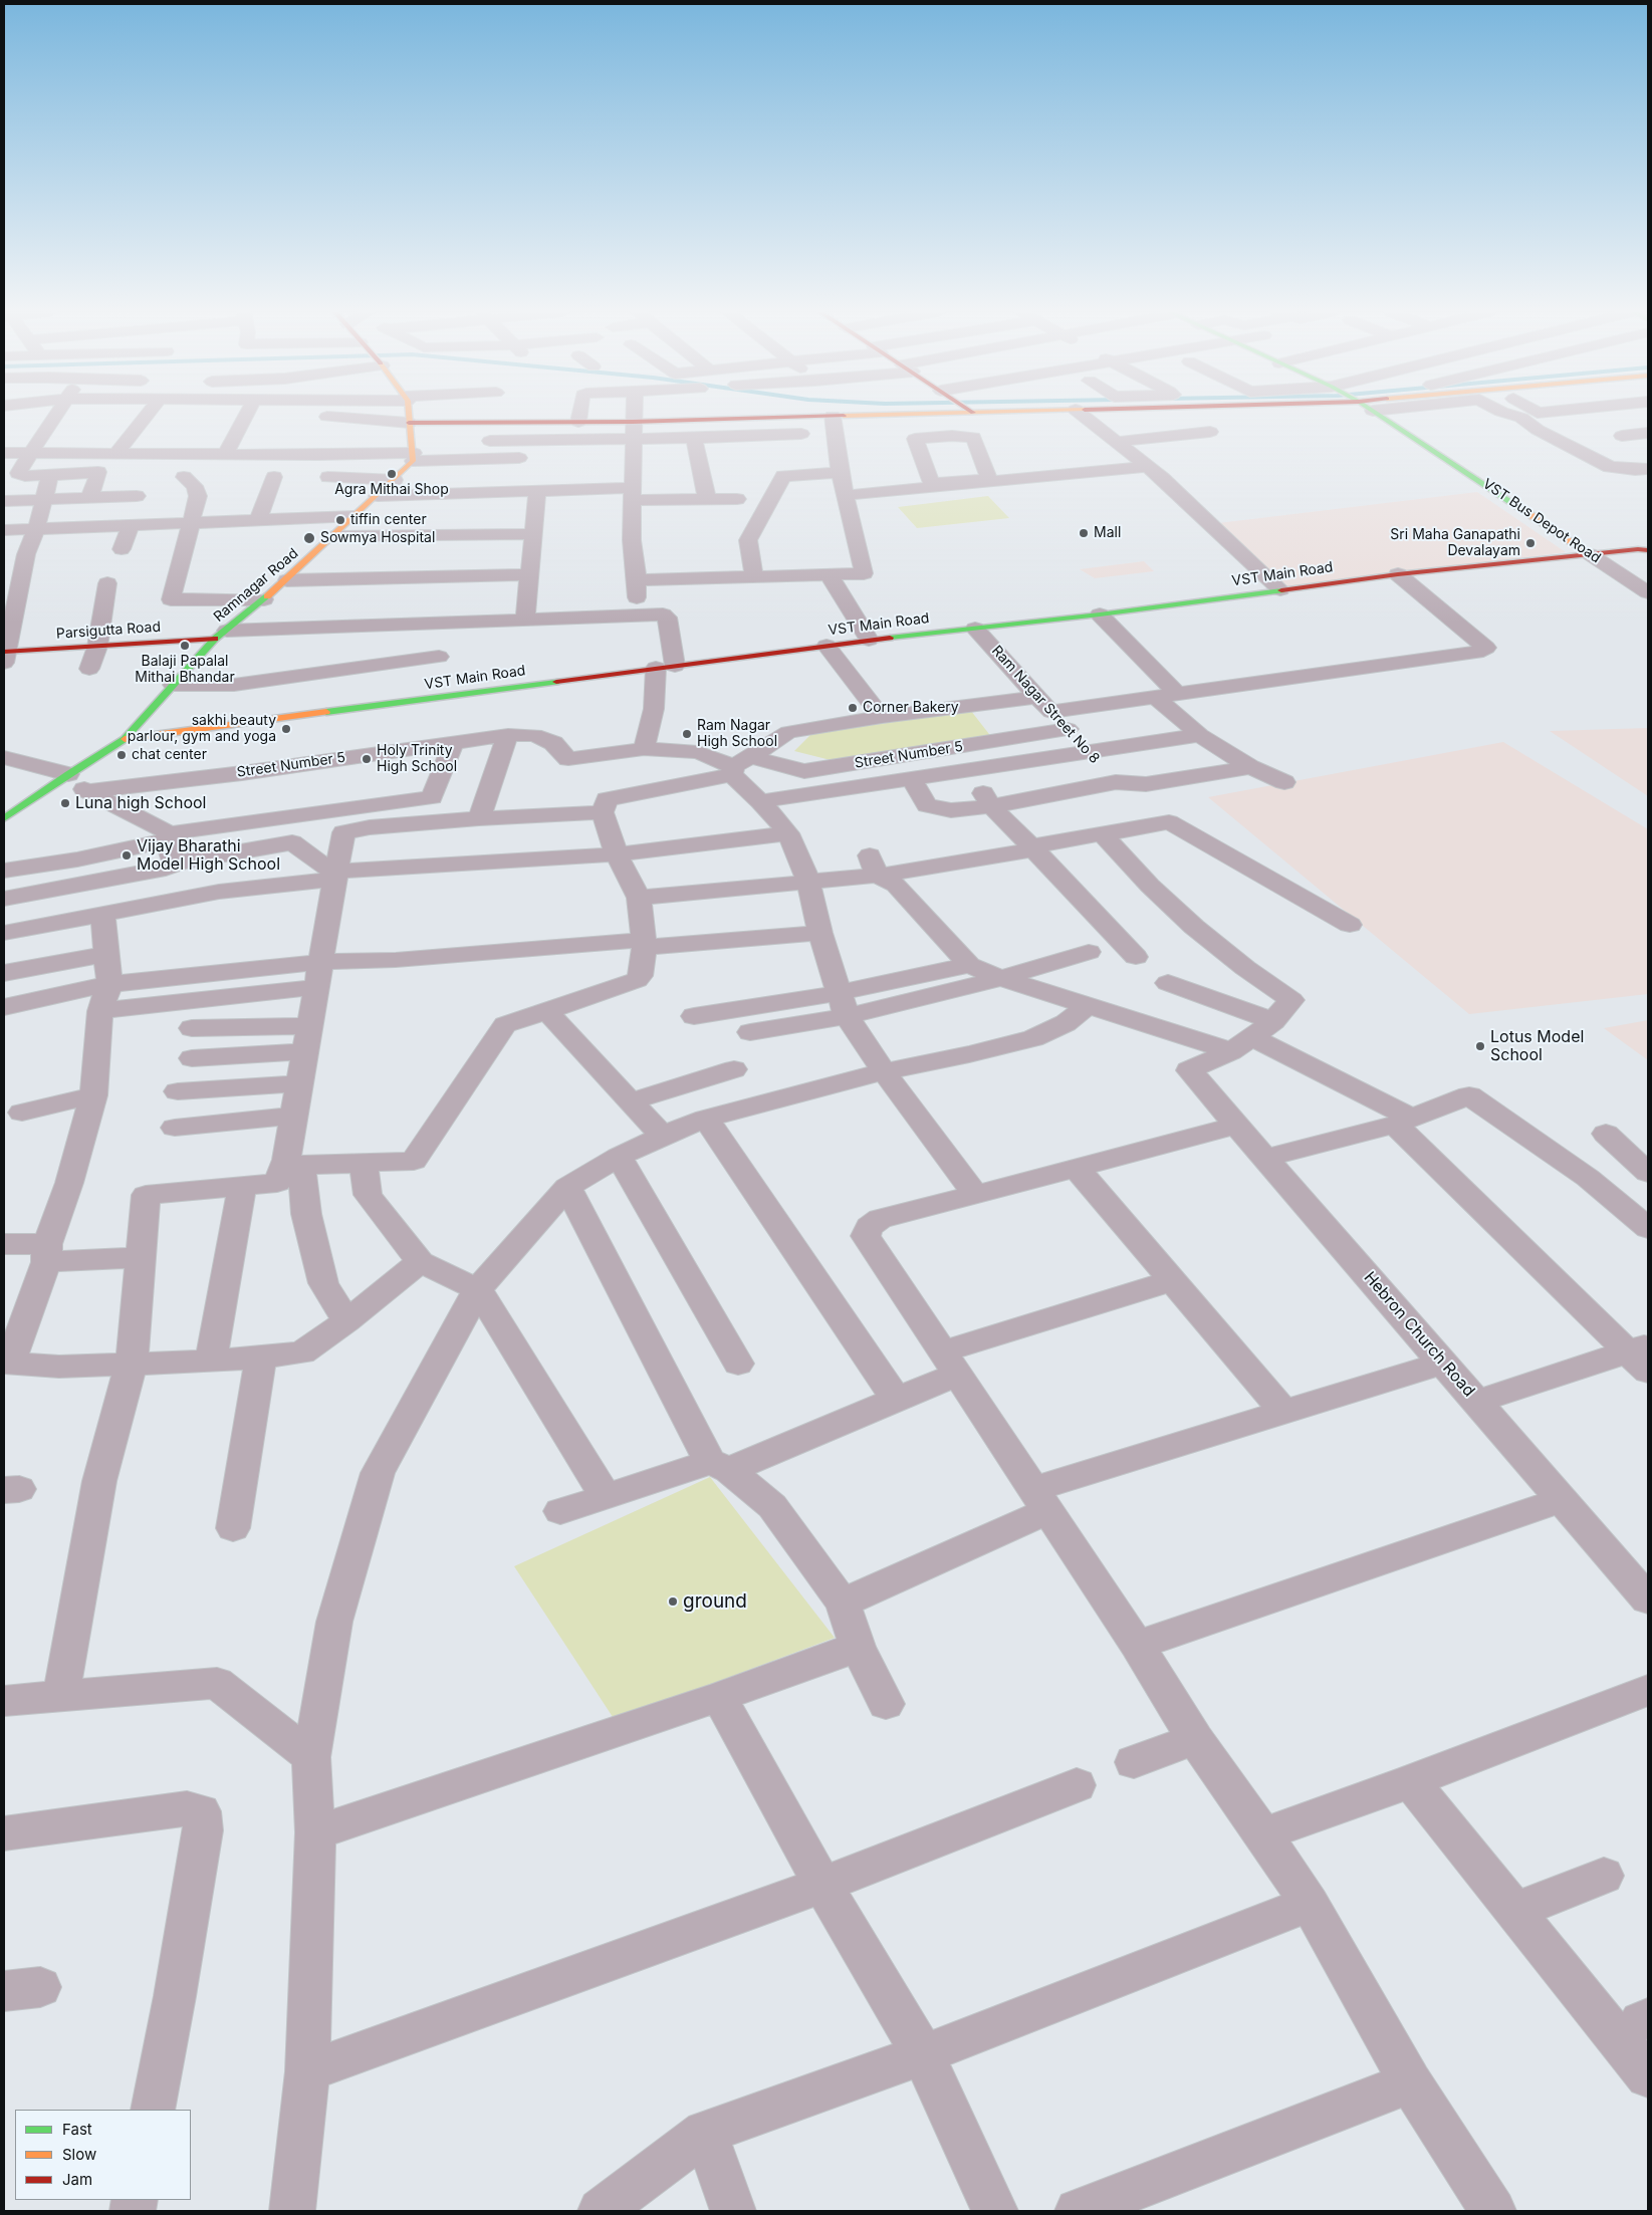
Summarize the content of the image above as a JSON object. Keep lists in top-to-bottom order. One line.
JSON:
{"streets":{"street":["VST Bus Depot Road","VST Main Road","Ramnagar Road","Parsigutta Road","Ram Nagar Street No 8","Street Number 5","Hebron Church Road"]},"crossings":[["VST Bus Depot Road","VST Main Road"],["VST Main Road","Ramnagar Road"],["VST Main Road","Ram Nagar Street No 8"],["Ramnagar Road","Parsigutta Road"],["Ram Nagar Street No 8","Street Number 5"]],"places":["Agra Mithai Shop","tiffin center","Mall","Sowmya Hospital","Sri Maha Ganapathi Devalayam","Balaji Papalal Mithai Bhandar","Corner Bakery","sakhi beauty parlour, gym and yoga","Ram Nagar High School","chat center","Holy Trinity High School","Luna high School","Vijay Bharathi Model High School","Lotus Model School","ground"],"legend":["Fast","Slow","Jam"]}
